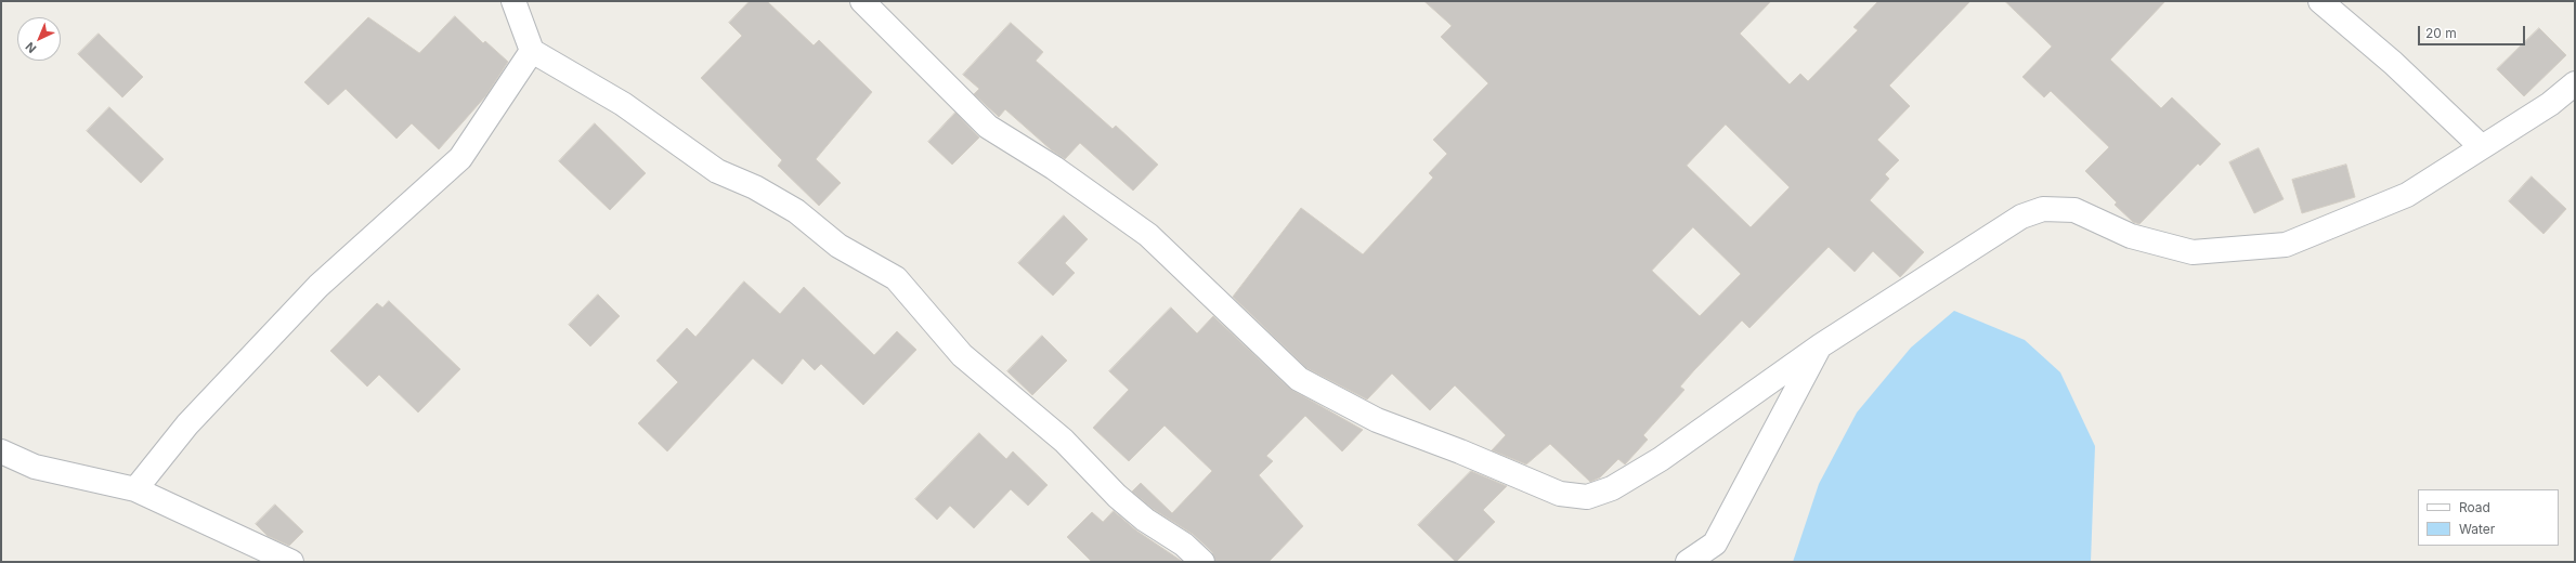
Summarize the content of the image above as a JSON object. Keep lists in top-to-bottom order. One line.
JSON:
{"legend":["Road","Water"],"scale_bar":"20 m","north":"bottom left"}
